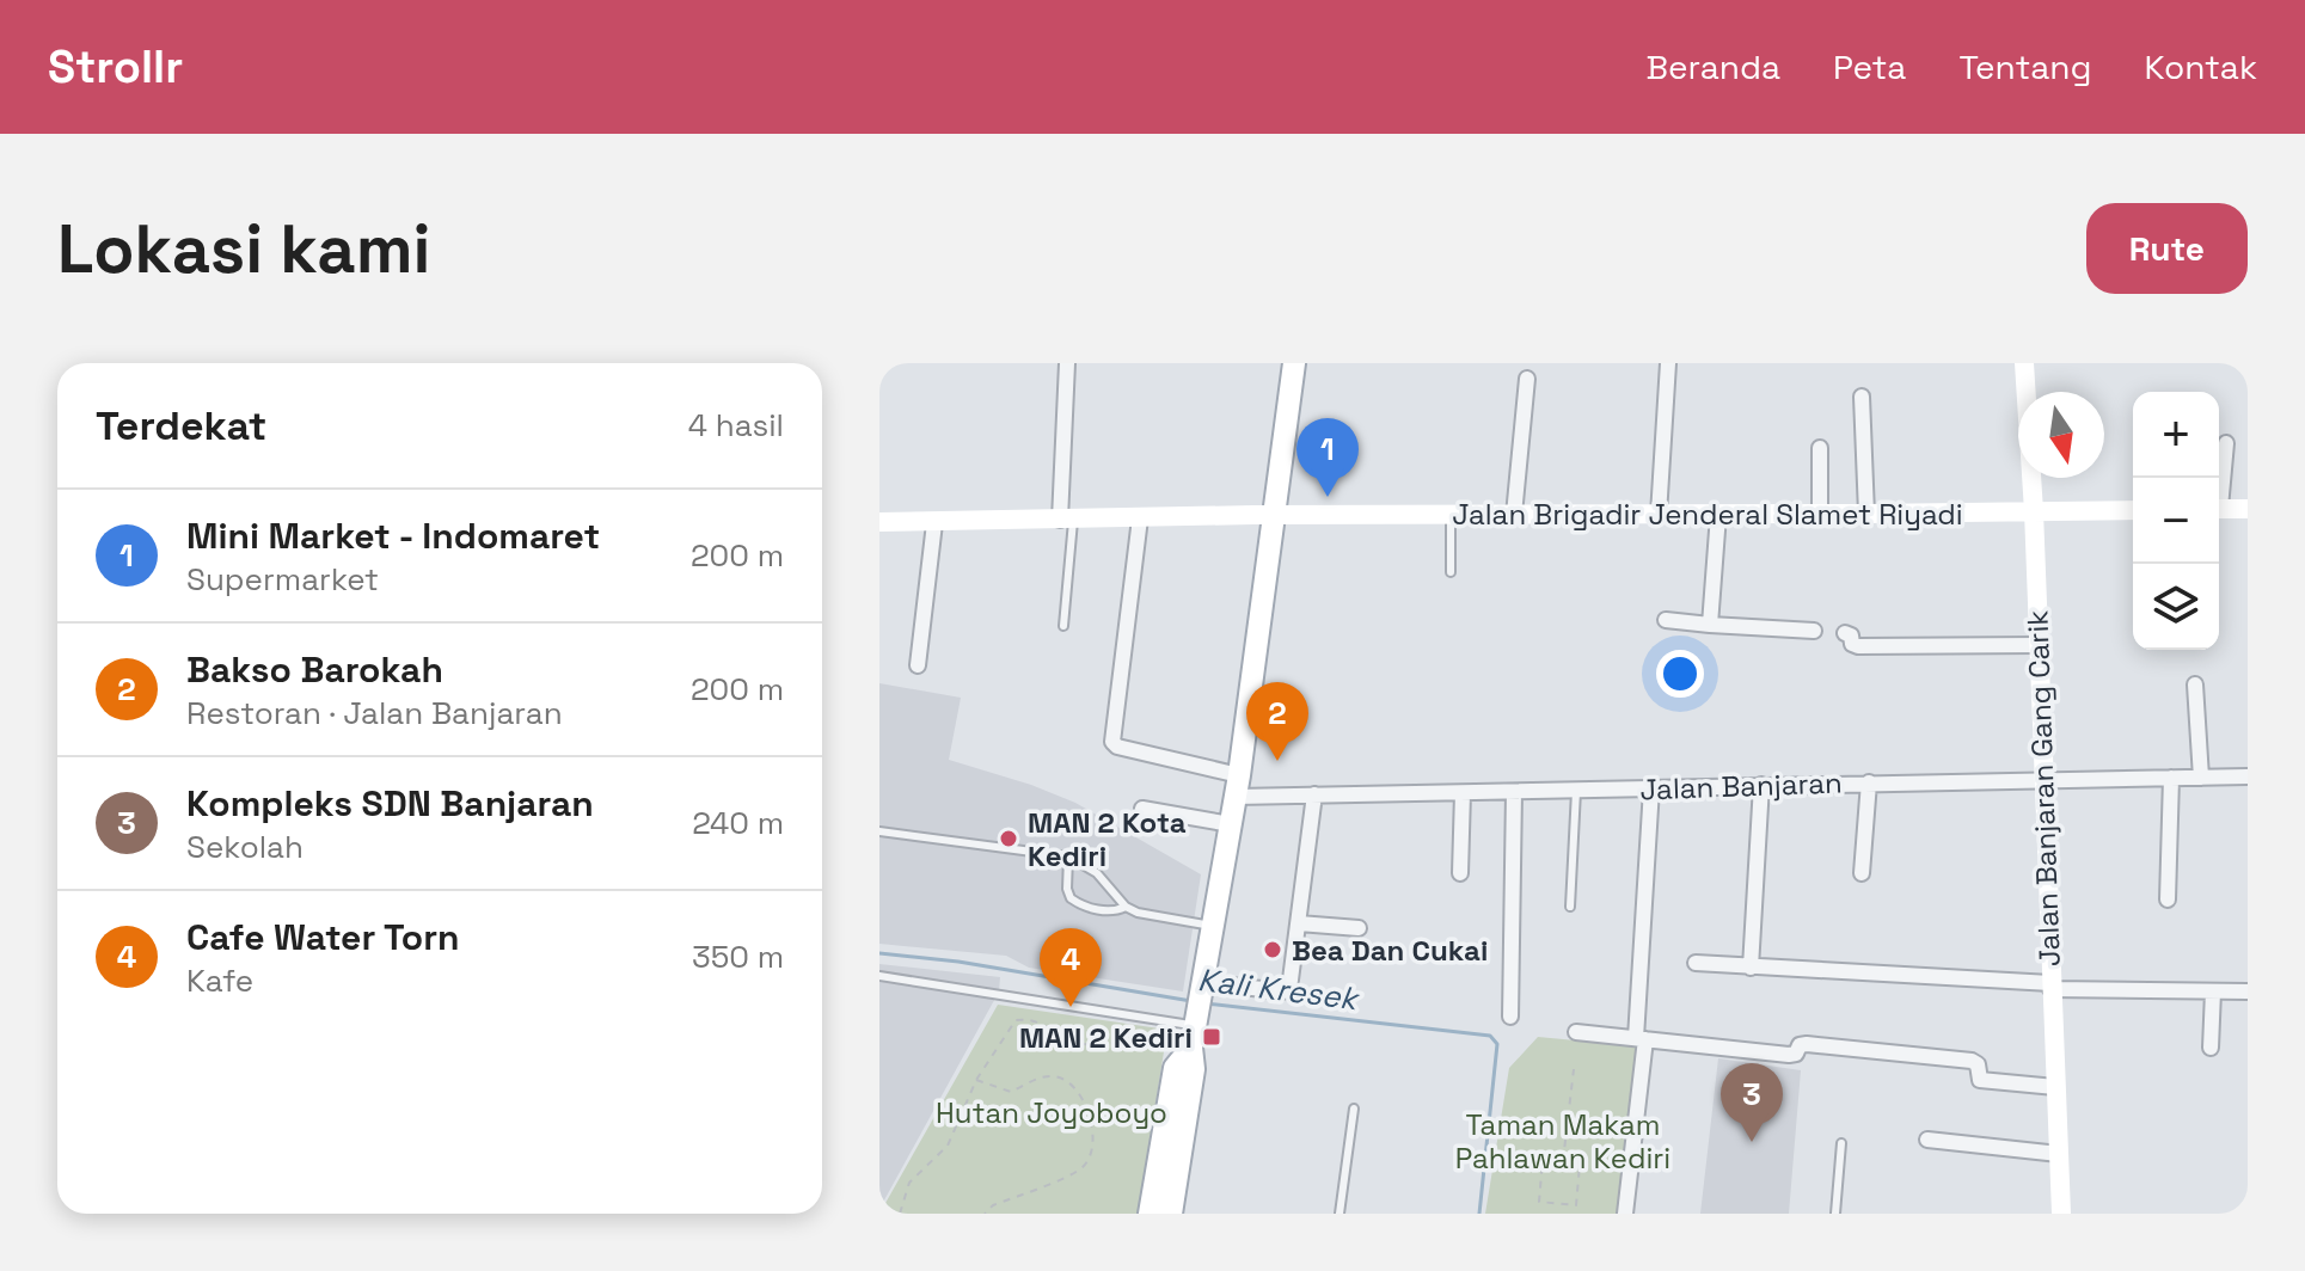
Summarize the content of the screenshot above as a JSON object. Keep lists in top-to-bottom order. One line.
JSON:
{"streets":{"street":["Jalan Brigadir Jenderal Slamet Riyadi","Jalan Banjaran","Jalan Banjaran Gang Carik"]},"crossings":[["Jalan Brigadir Jenderal Slamet Riyadi","Jalan Banjaran"],["Jalan Brigadir Jenderal Slamet Riyadi","Jalan Banjaran Gang Carik"],["Jalan Banjaran","Jalan Banjaran Gang Carik"]],"water":["Kali Kresek"],"parks":["Hutan Joyoboyo","Taman Makam Pahlawan Kediri"],"places":{"other":["MAN 2 Kota Kediri","Bea Dan Cukai"],"transit":["MAN 2 Kediri"]},"north":"bottom","page":{"header":"Strollr","nav":["Beranda","Peta","Tentang","Kontak"],"buttons":"Rute","title":"Lokasi kami","heading":["Terdekat","4 hasil"],"map_buttons":["+","−"],"pins":["1","2","4","3"],"list":[{"mark":"1","name":"Mini Market - Indomaret","note":"Supermarket","value":"200 m"},{"mark":"2","name":"Bakso Barokah","note":"Restoran · Jalan Banjaran","value":"200 m"},{"mark":"3","name":"Kompleks SDN Banjaran","note":"Sekolah","value":"240 m"},{"mark":"4","name":"Cafe Water Torn","note":"Kafe","value":"350 m"}]}}
